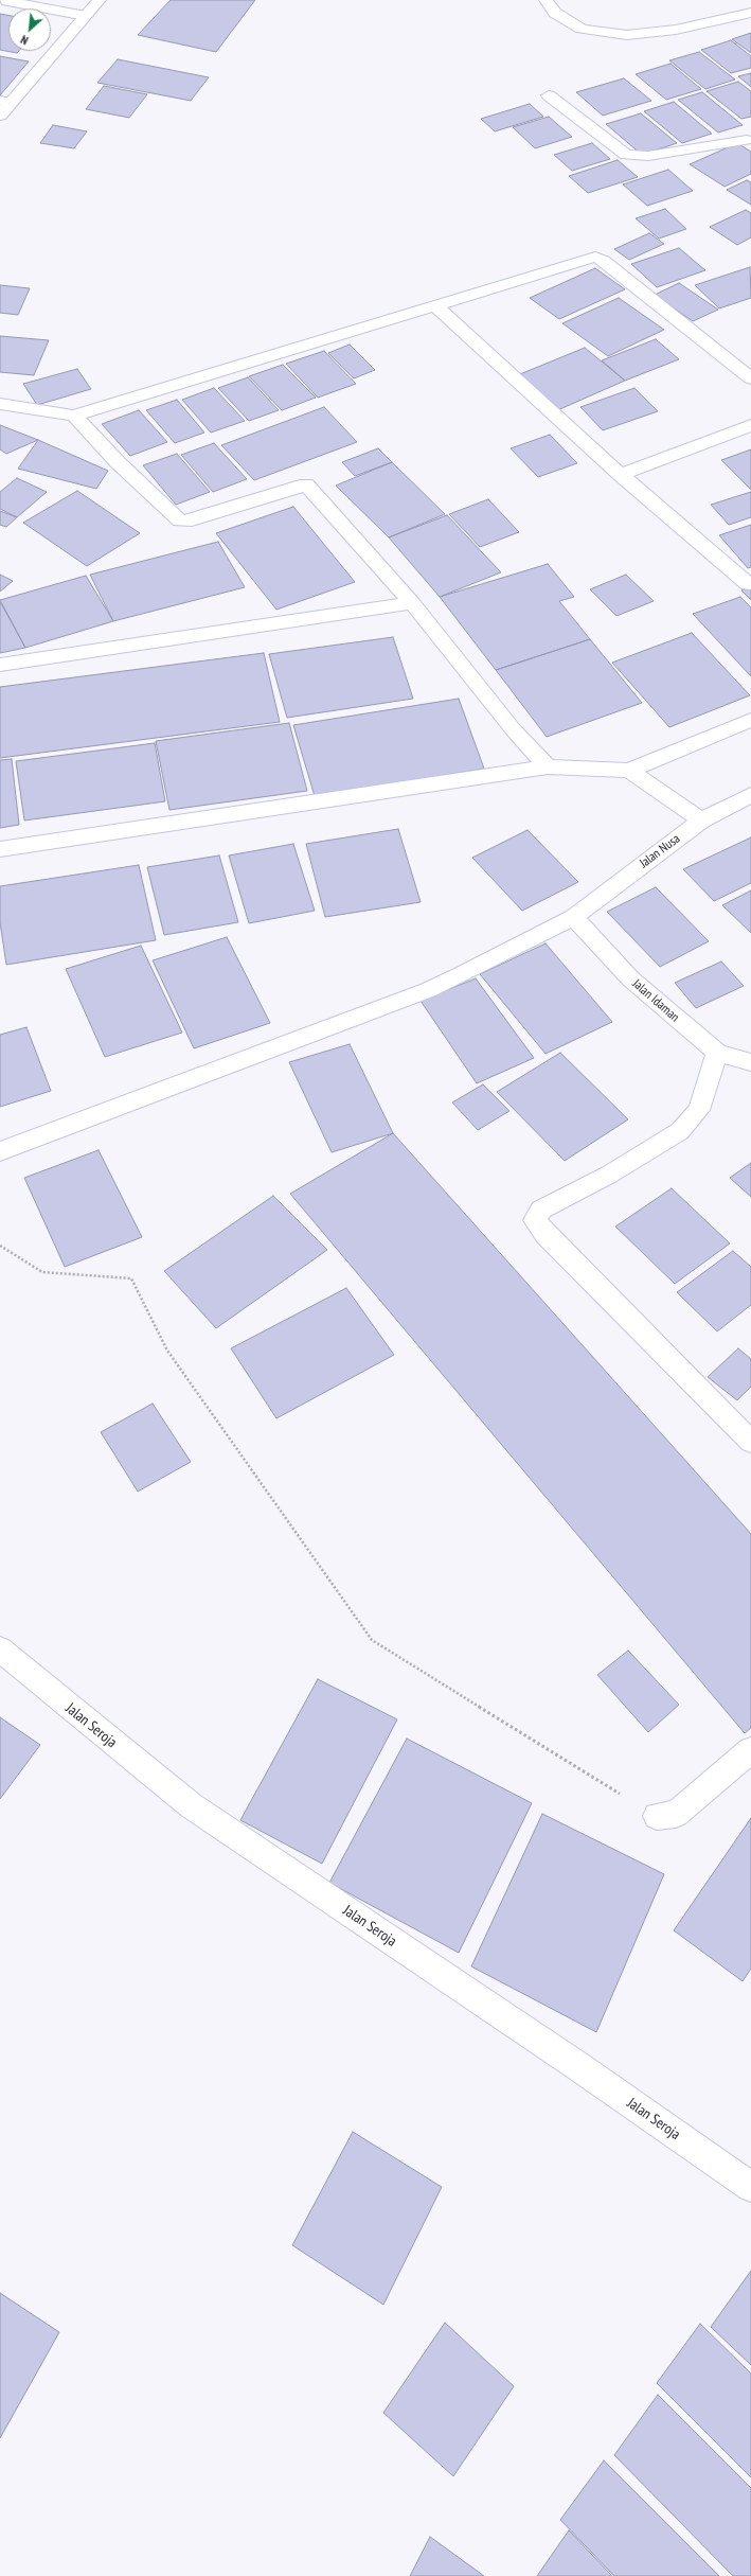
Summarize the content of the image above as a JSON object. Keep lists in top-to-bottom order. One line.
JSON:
{"streets":{"street":["Jalan Nusa","Jalan Idaman","Jalan Seroja"]},"crossings":[["Jalan Nusa","Jalan Idaman"]],"north":"bottom left"}
